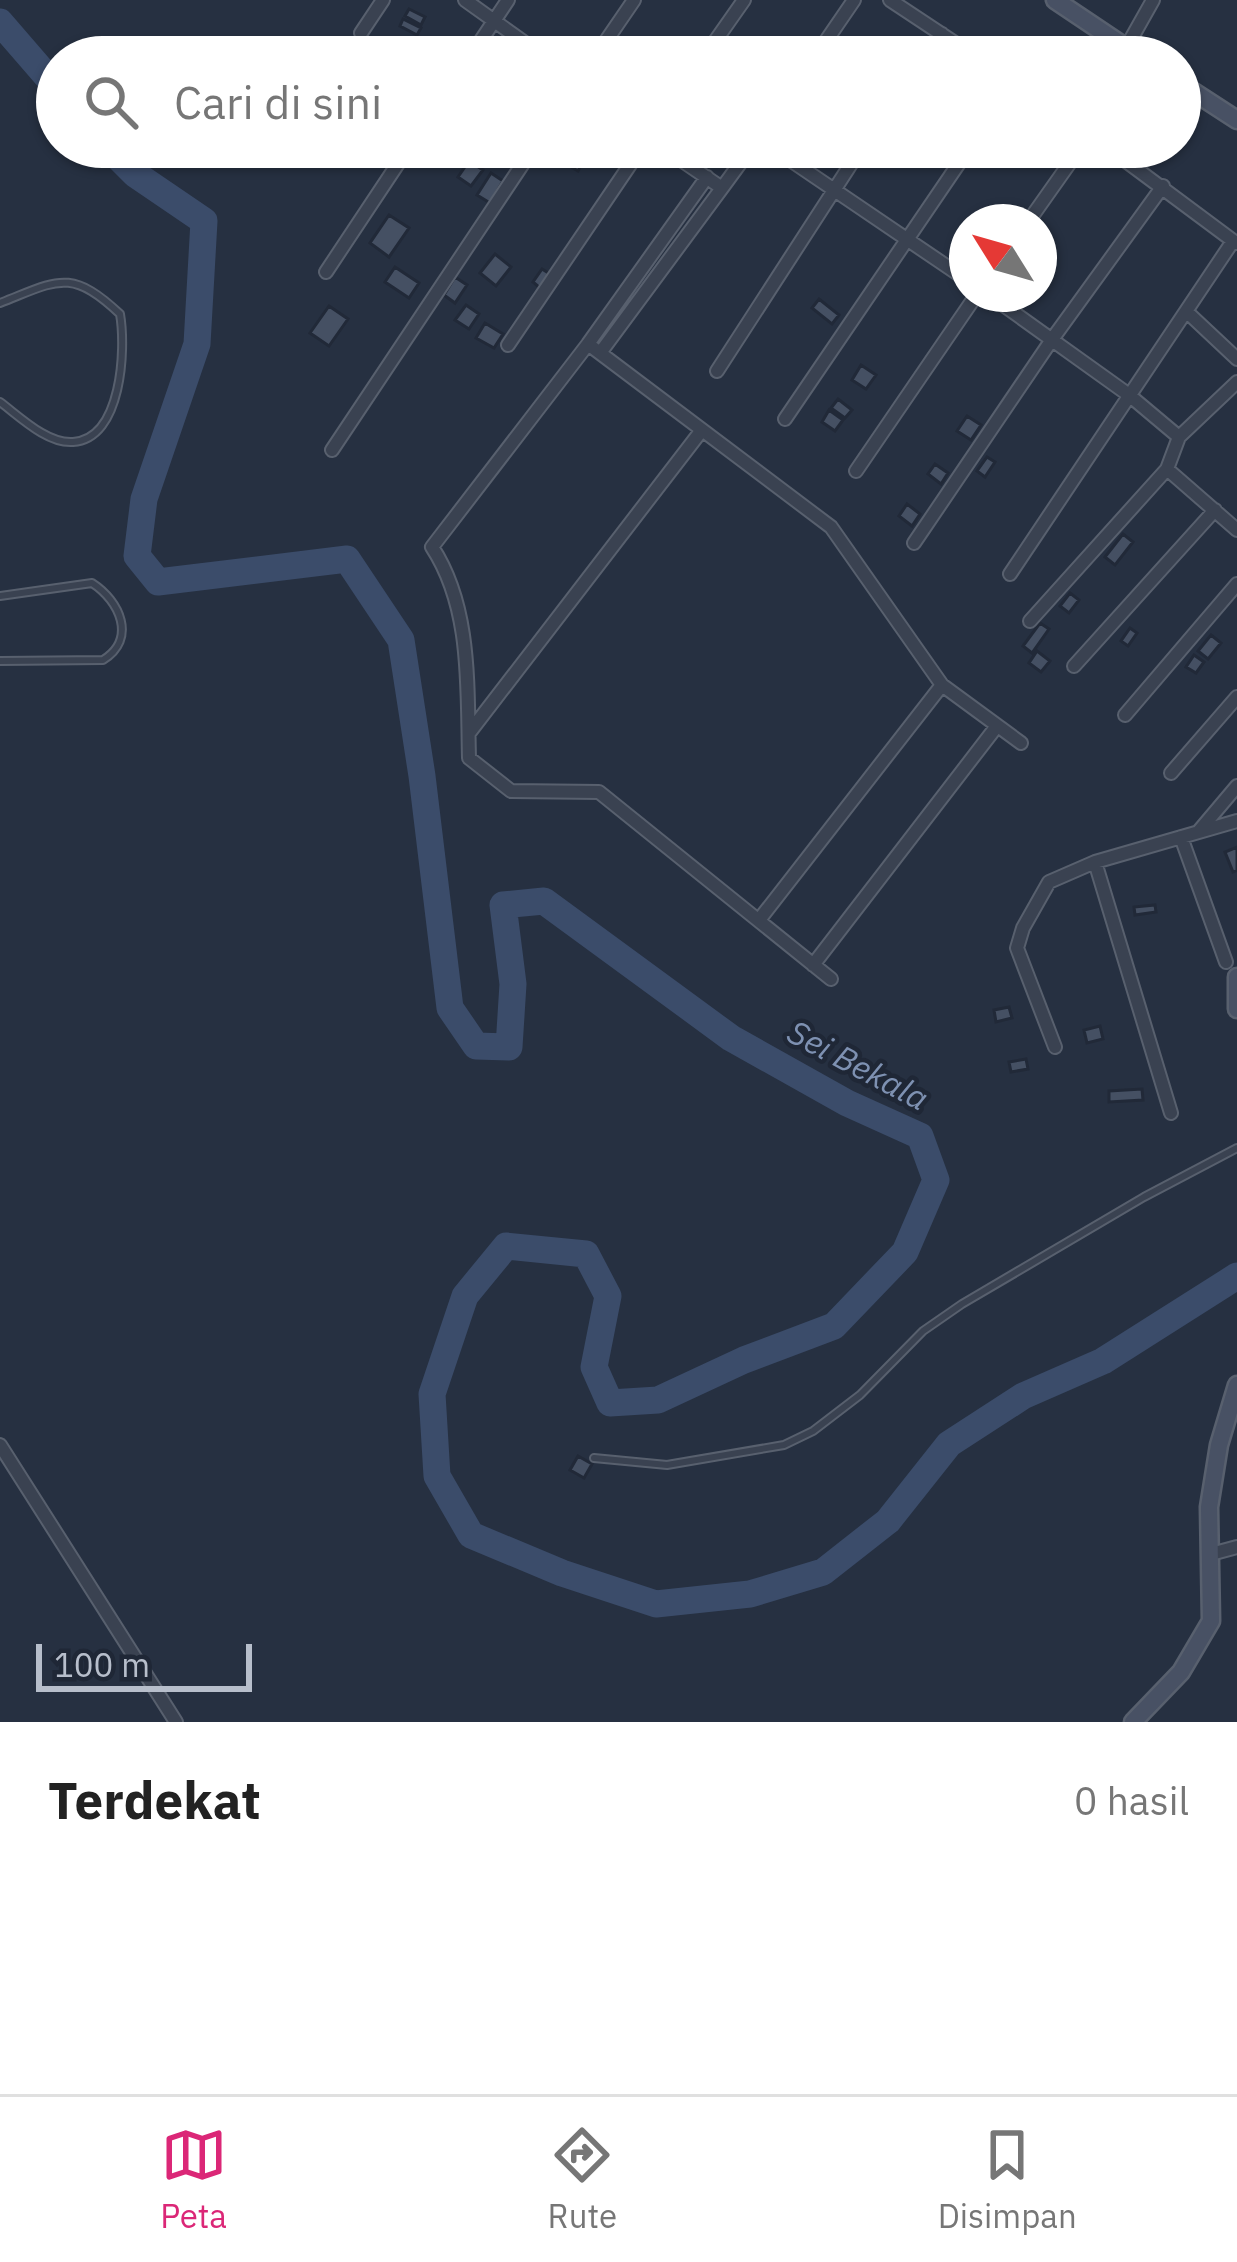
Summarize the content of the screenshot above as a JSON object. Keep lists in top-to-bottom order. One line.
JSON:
{"water":["Sei Bekala"],"scale_bar":"100 m","north":"top left","page":{"search":"Cari di sini","scale":"100 m","heading":["Terdekat","0 hasil"],"nav":["Peta","Rute","Disimpan"]}}
